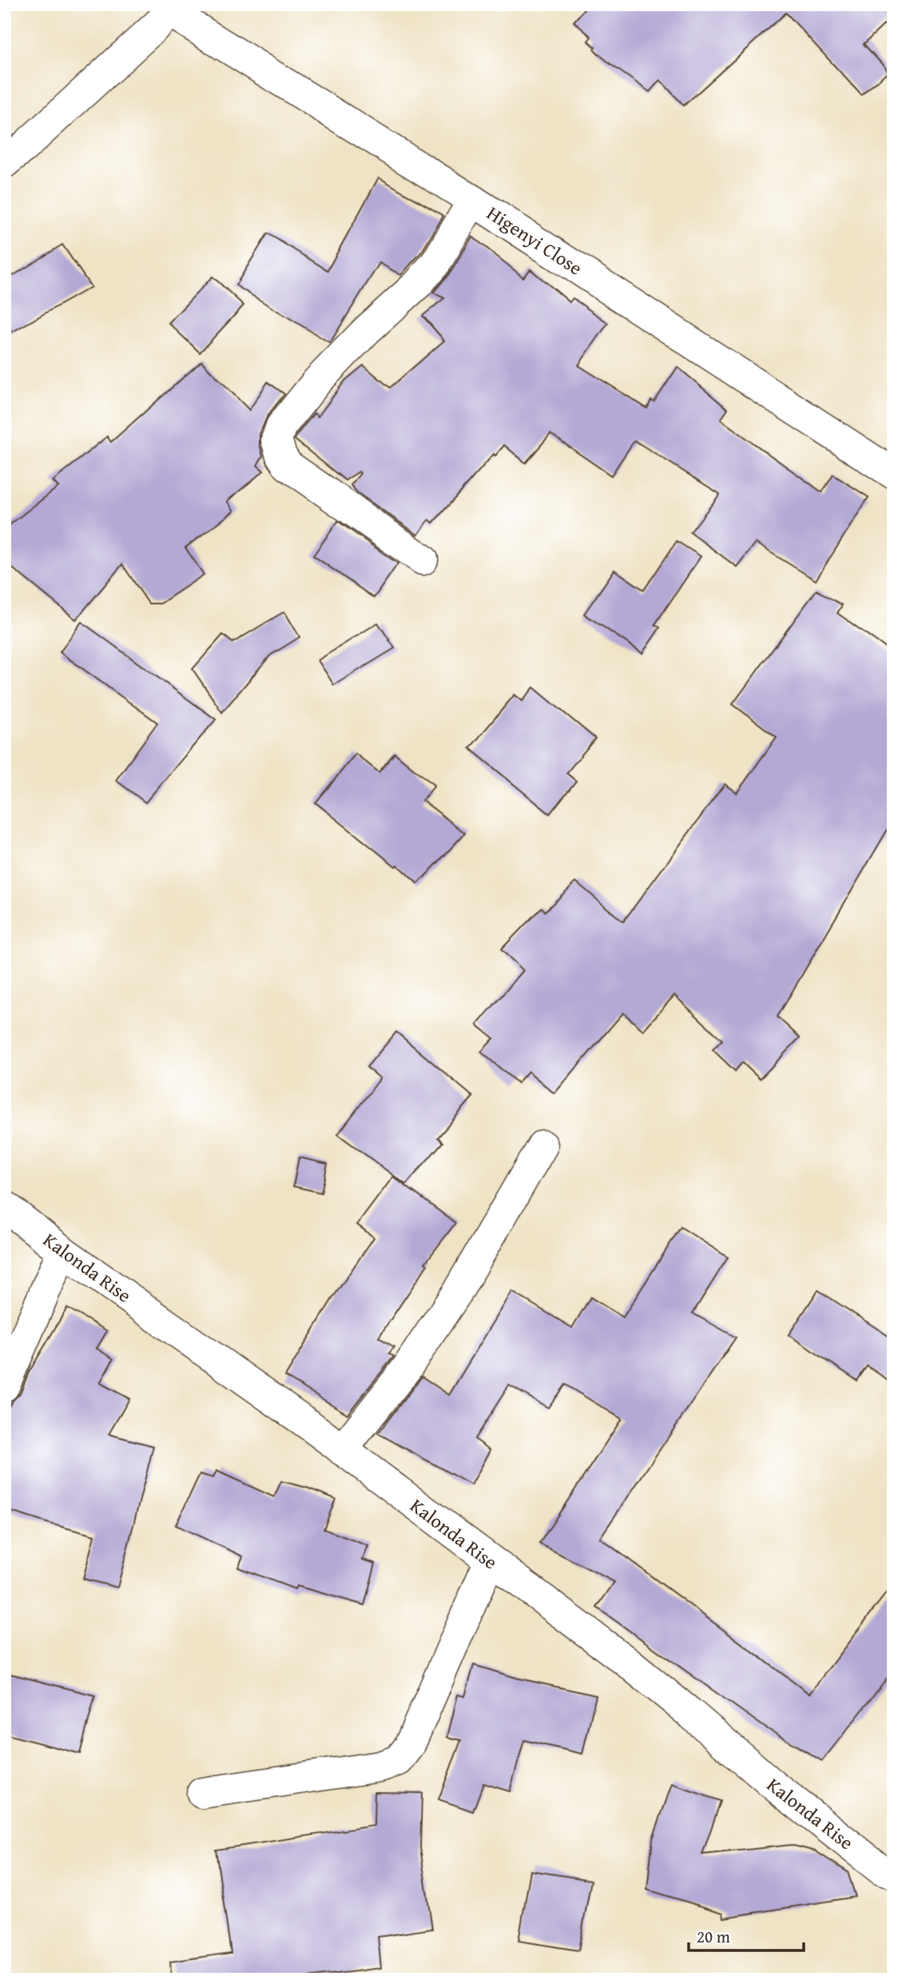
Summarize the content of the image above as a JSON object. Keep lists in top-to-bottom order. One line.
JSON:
{"streets":{"street":["Higenyi Close","Kalonda Rise"]},"scale_bar":"20 m"}
